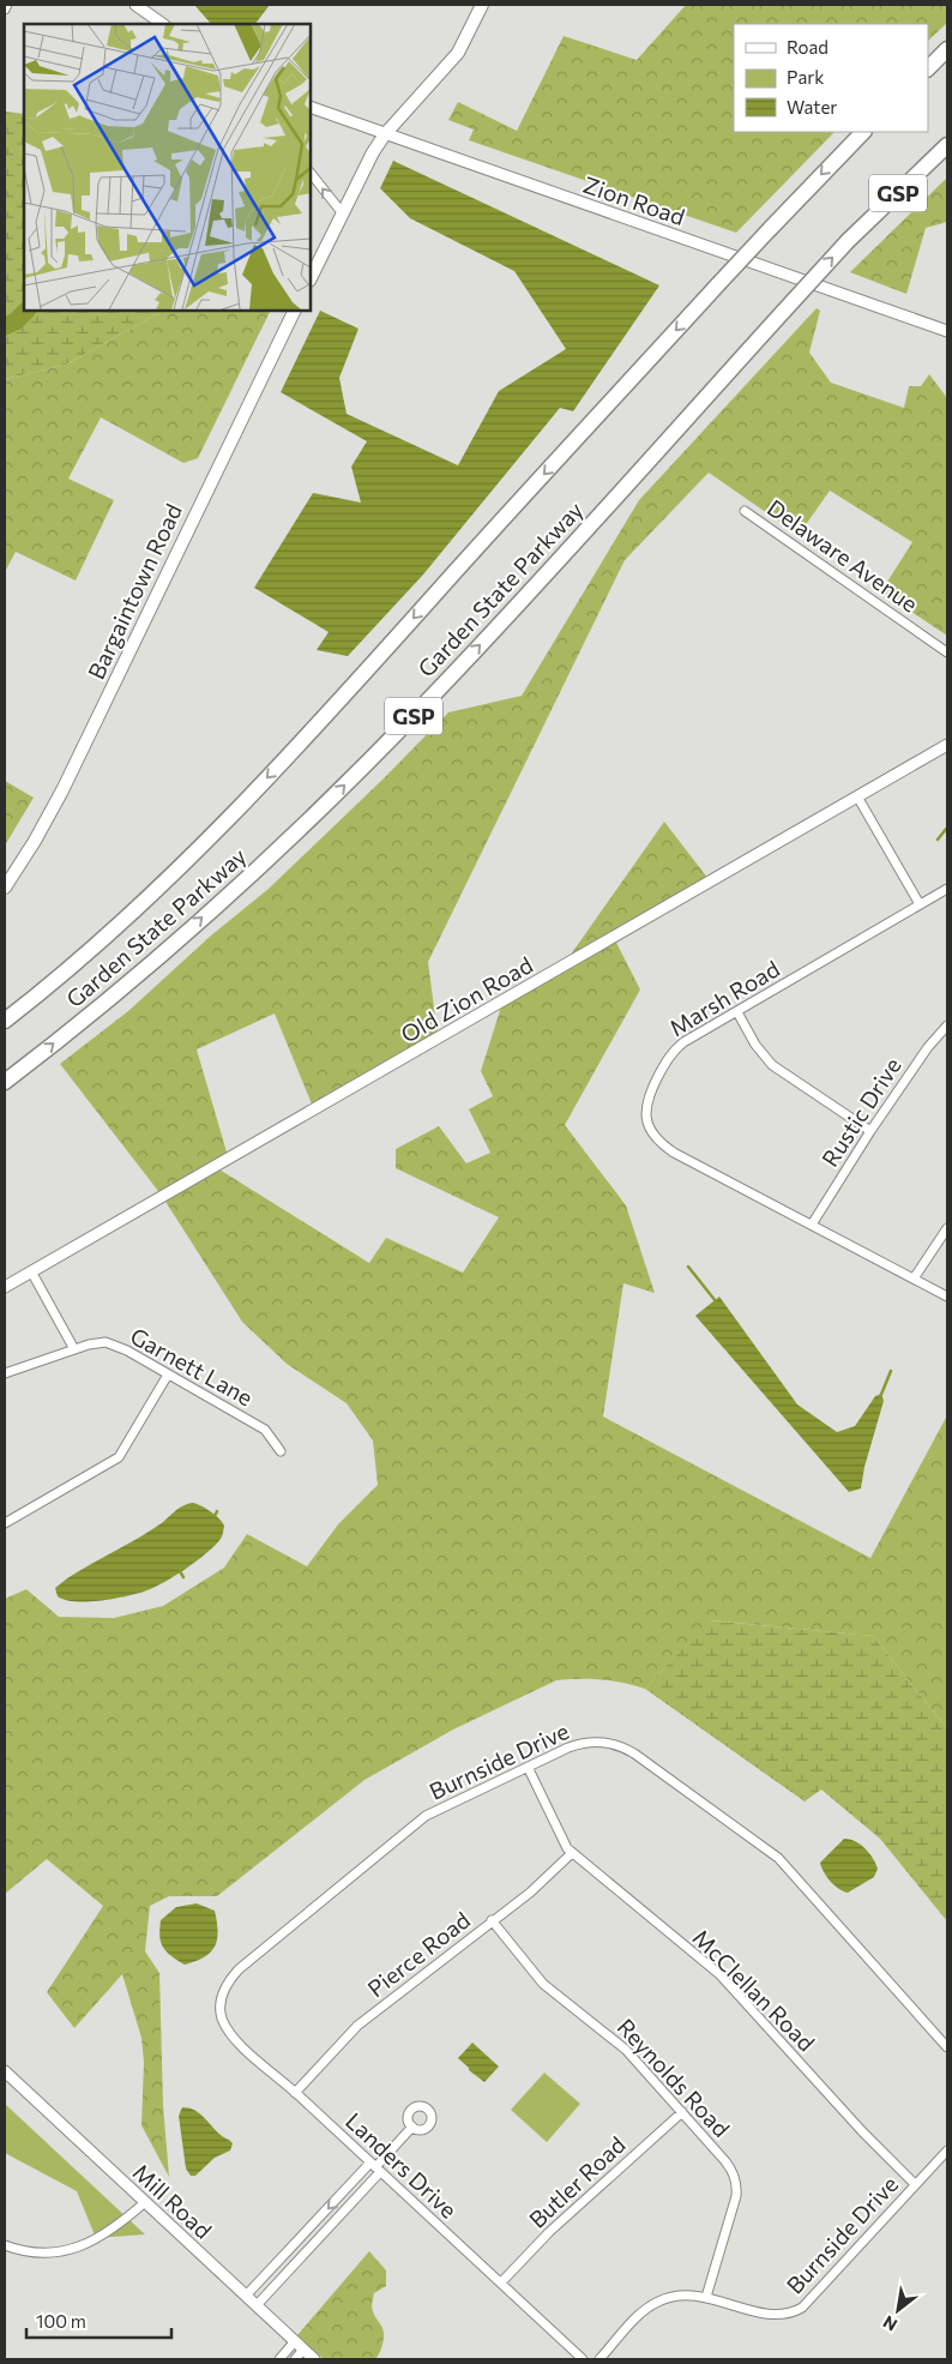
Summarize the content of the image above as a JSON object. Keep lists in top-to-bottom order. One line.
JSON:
{"streets":{"highway":["GSP","Garden State Parkway"],"main road":["Bargaintown Road"],"street":["Zion Road","Delaware Avenue","Marsh Road","Old Zion Road","Rustic Drive","Garnett Lane","Burnside Drive","Pierce Road","McClellan Road","Reynolds Road","Landers Drive","Butler Road","Mill Road"]},"crossings":[["Marsh Road","Rustic Drive"],["Burnside Drive","McClellan Road"],["Burnside Drive","Reynolds Road"],["Burnside Drive","Landers Drive"],["Pierce Road","McClellan Road"],["Pierce Road","Reynolds Road"],["Pierce Road","Landers Drive"],["Reynolds Road","Butler Road"],["Landers Drive","Butler Road"]],"legend":["Road","Park","Water"],"scale_bar":"100 m","north":"bottom left"}
